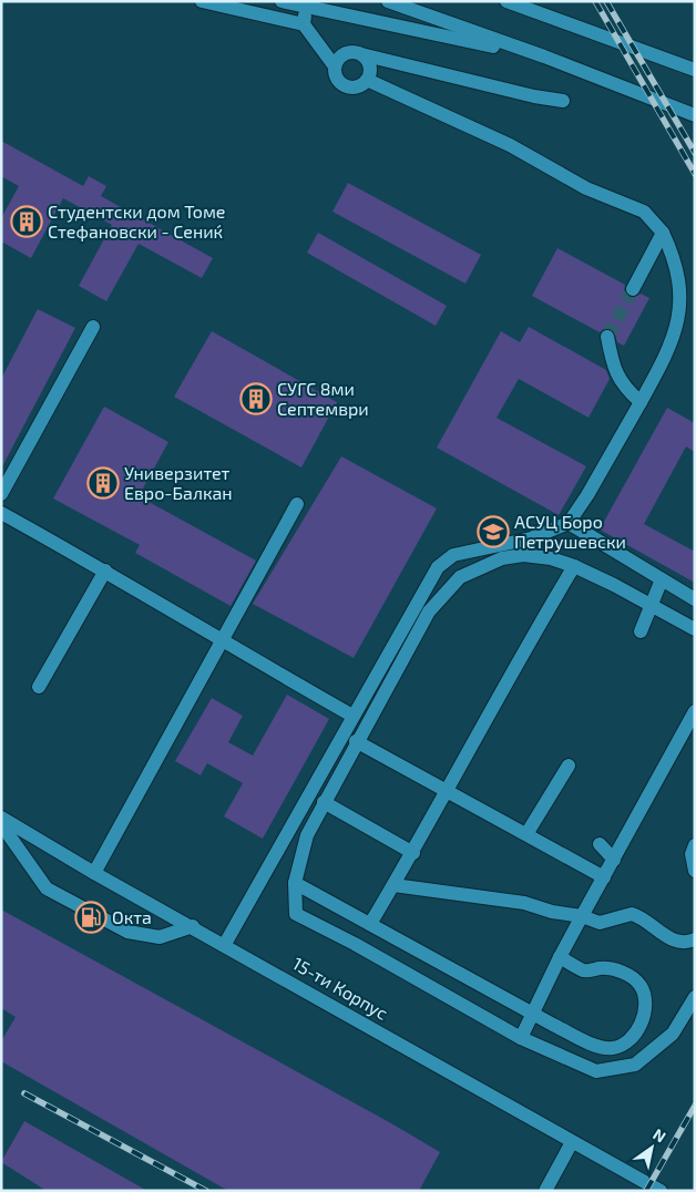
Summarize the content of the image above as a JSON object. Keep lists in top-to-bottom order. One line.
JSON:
{"streets":{"street":["15-ти Корпус"]},"places":{"building":["Студентски дом Томе Стефановски - Сениќ","СУГС 8ми Септември","Универзитет Евро-Балкан"],"school or university":["АСУЦ Боро Петрушевски"],"fuel station":["Окта"]},"north":"top right"}
